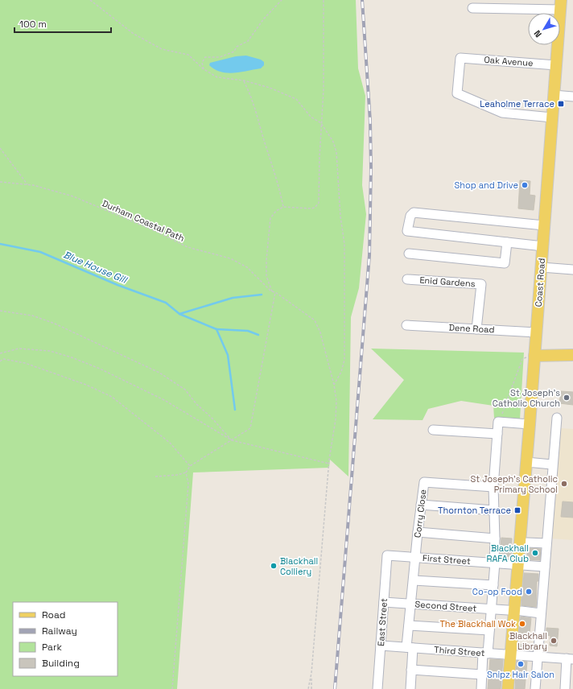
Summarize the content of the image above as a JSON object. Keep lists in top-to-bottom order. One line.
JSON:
{"streets":{"main road":["Coast Road"],"street":["Oak Avenue","Enid Gardens","Dene Road","Corry Close","First Street","Second Street","East Street","Third Street"],"path":["Durham Coastal Path"]},"crossings":[["Oak Avenue","Coast Road"],["Enid Gardens","Dene Road"],["Coast Road","Dene Road"],["Coast Road","First Street"],["Coast Road","Third Street"],["Corry Close","First Street"],["Corry Close","Second Street"],["Corry Close","Third Street"],["First Street","East Street"],["Second Street","East Street"],["East Street","Third Street"]],"water":["Blue House Gill"],"places":{"transit":["Leaholme Terrace","Thornton Terrace"],"other":["Shop and Drive","St Joseph's Catholic Church","St Joseph's Catholic Primary School","Blackhall RAFA Club","Blackhall Colliery","Co-op Food","The Blackhall Wok","Blackhall Library","Snipz Hair Salon"]},"legend":["Road","Railway","Park","Building"],"scale_bar":"100 m","north":"bottom left"}
